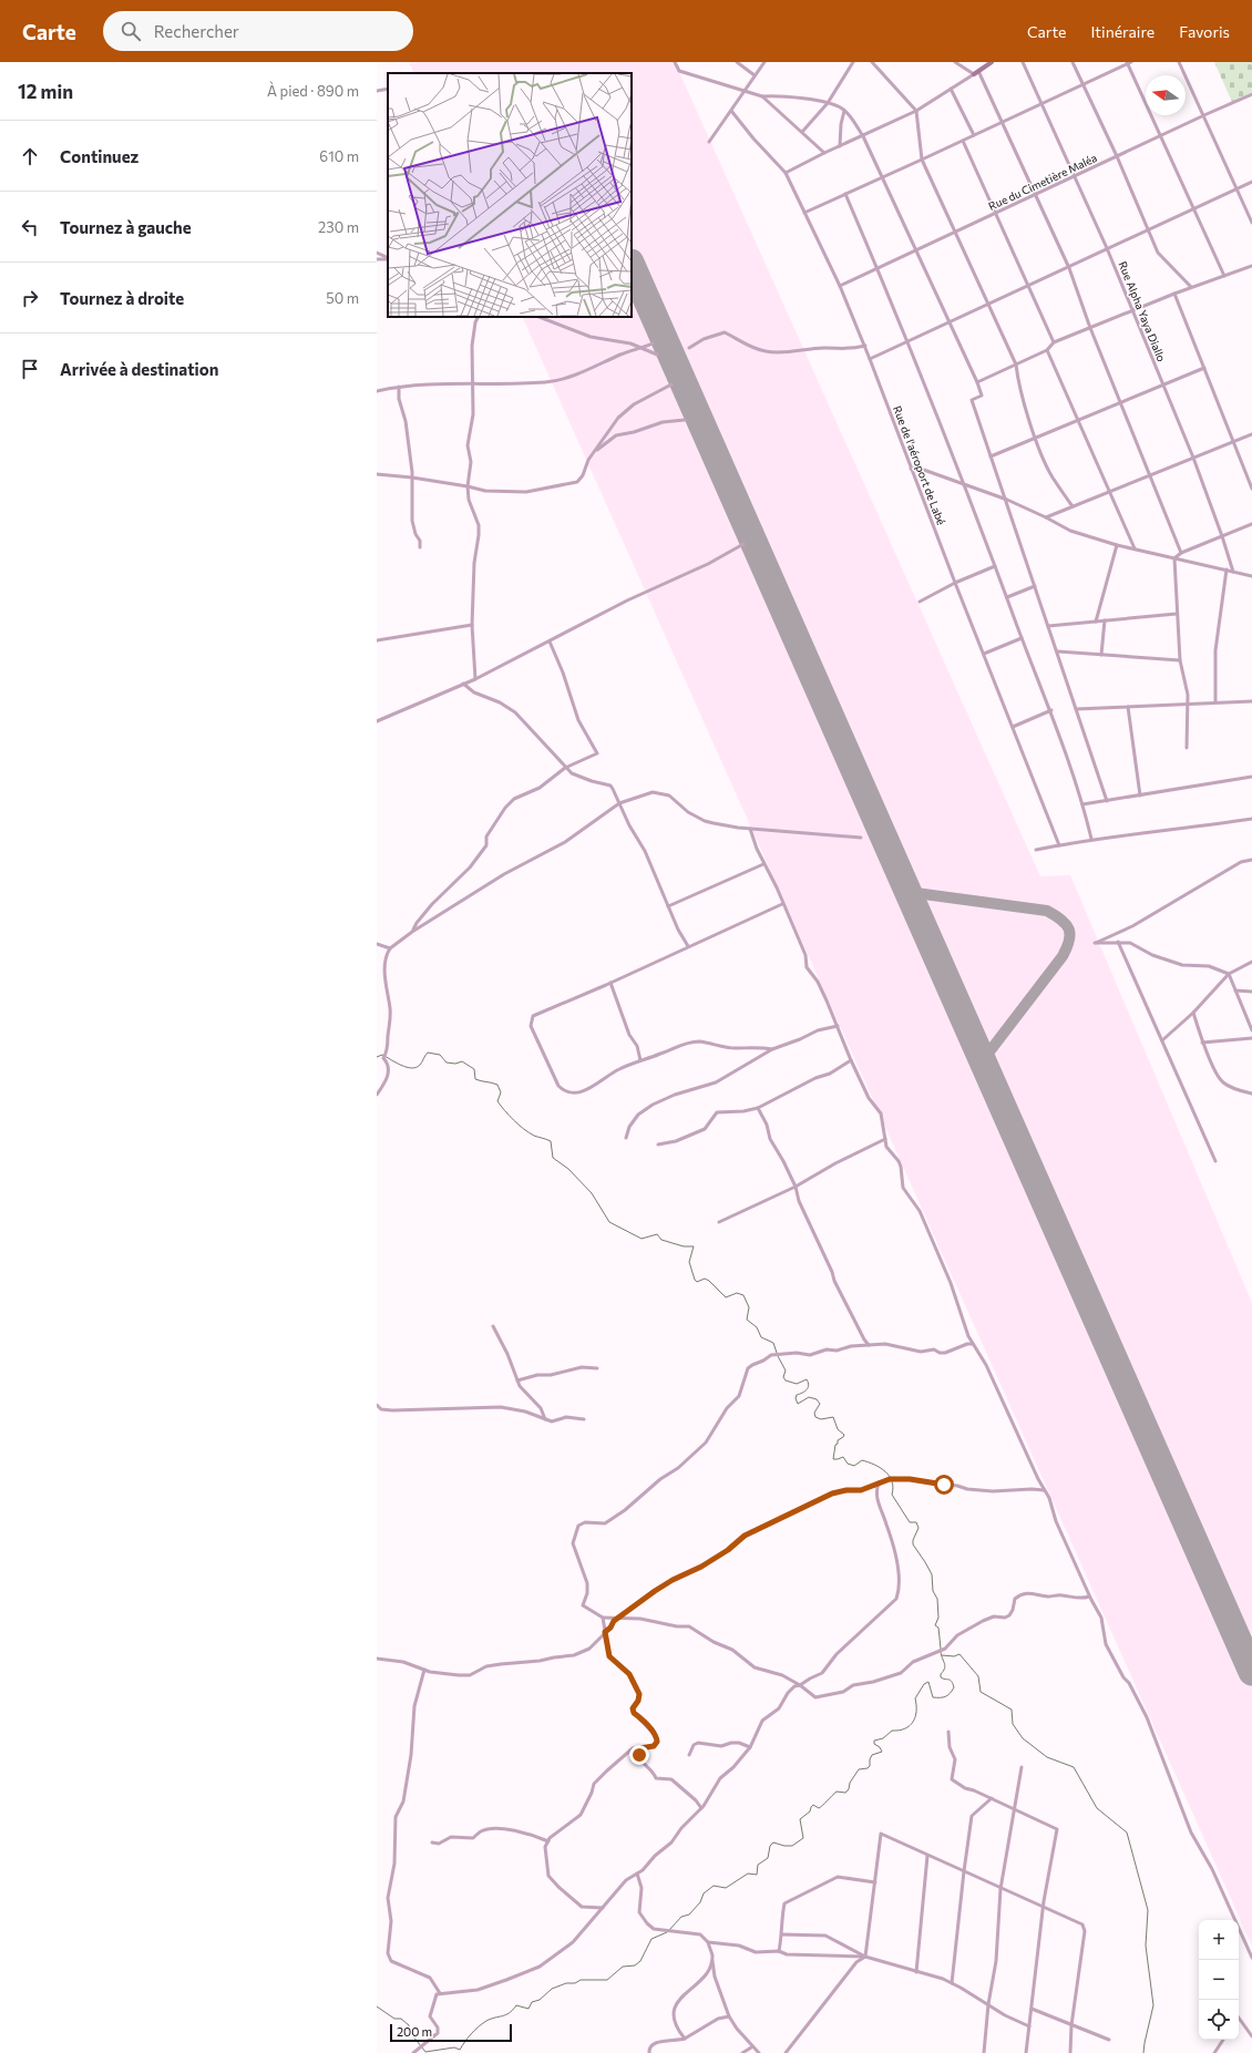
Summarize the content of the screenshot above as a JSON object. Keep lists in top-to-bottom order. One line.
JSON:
{"streets":{"street":["Rue du Cimetière Maléa","Rue Alpha Yaya Diallo","Rue de l'aéroport de Labé"]},"crossings":[["Rue du Cimetière Maléa","Rue Alpha Yaya Diallo"],["Rue du Cimetière Maléa","Rue de l'aéroport de Labé"]],"scale_bar":"200 m","north":"left","page":{"header":"Carte","search":"Rechercher","nav":["Carte","Itinéraire","Favoris"],"heading":["12 min","À pied · 890 m"],"list":[["Continuez","610 m"],["Tournez à gauche","230 m"],["Tournez à droite","50 m"],"Arrivée à destination"],"map_buttons":["+","−"],"scale":"200 m"}}
